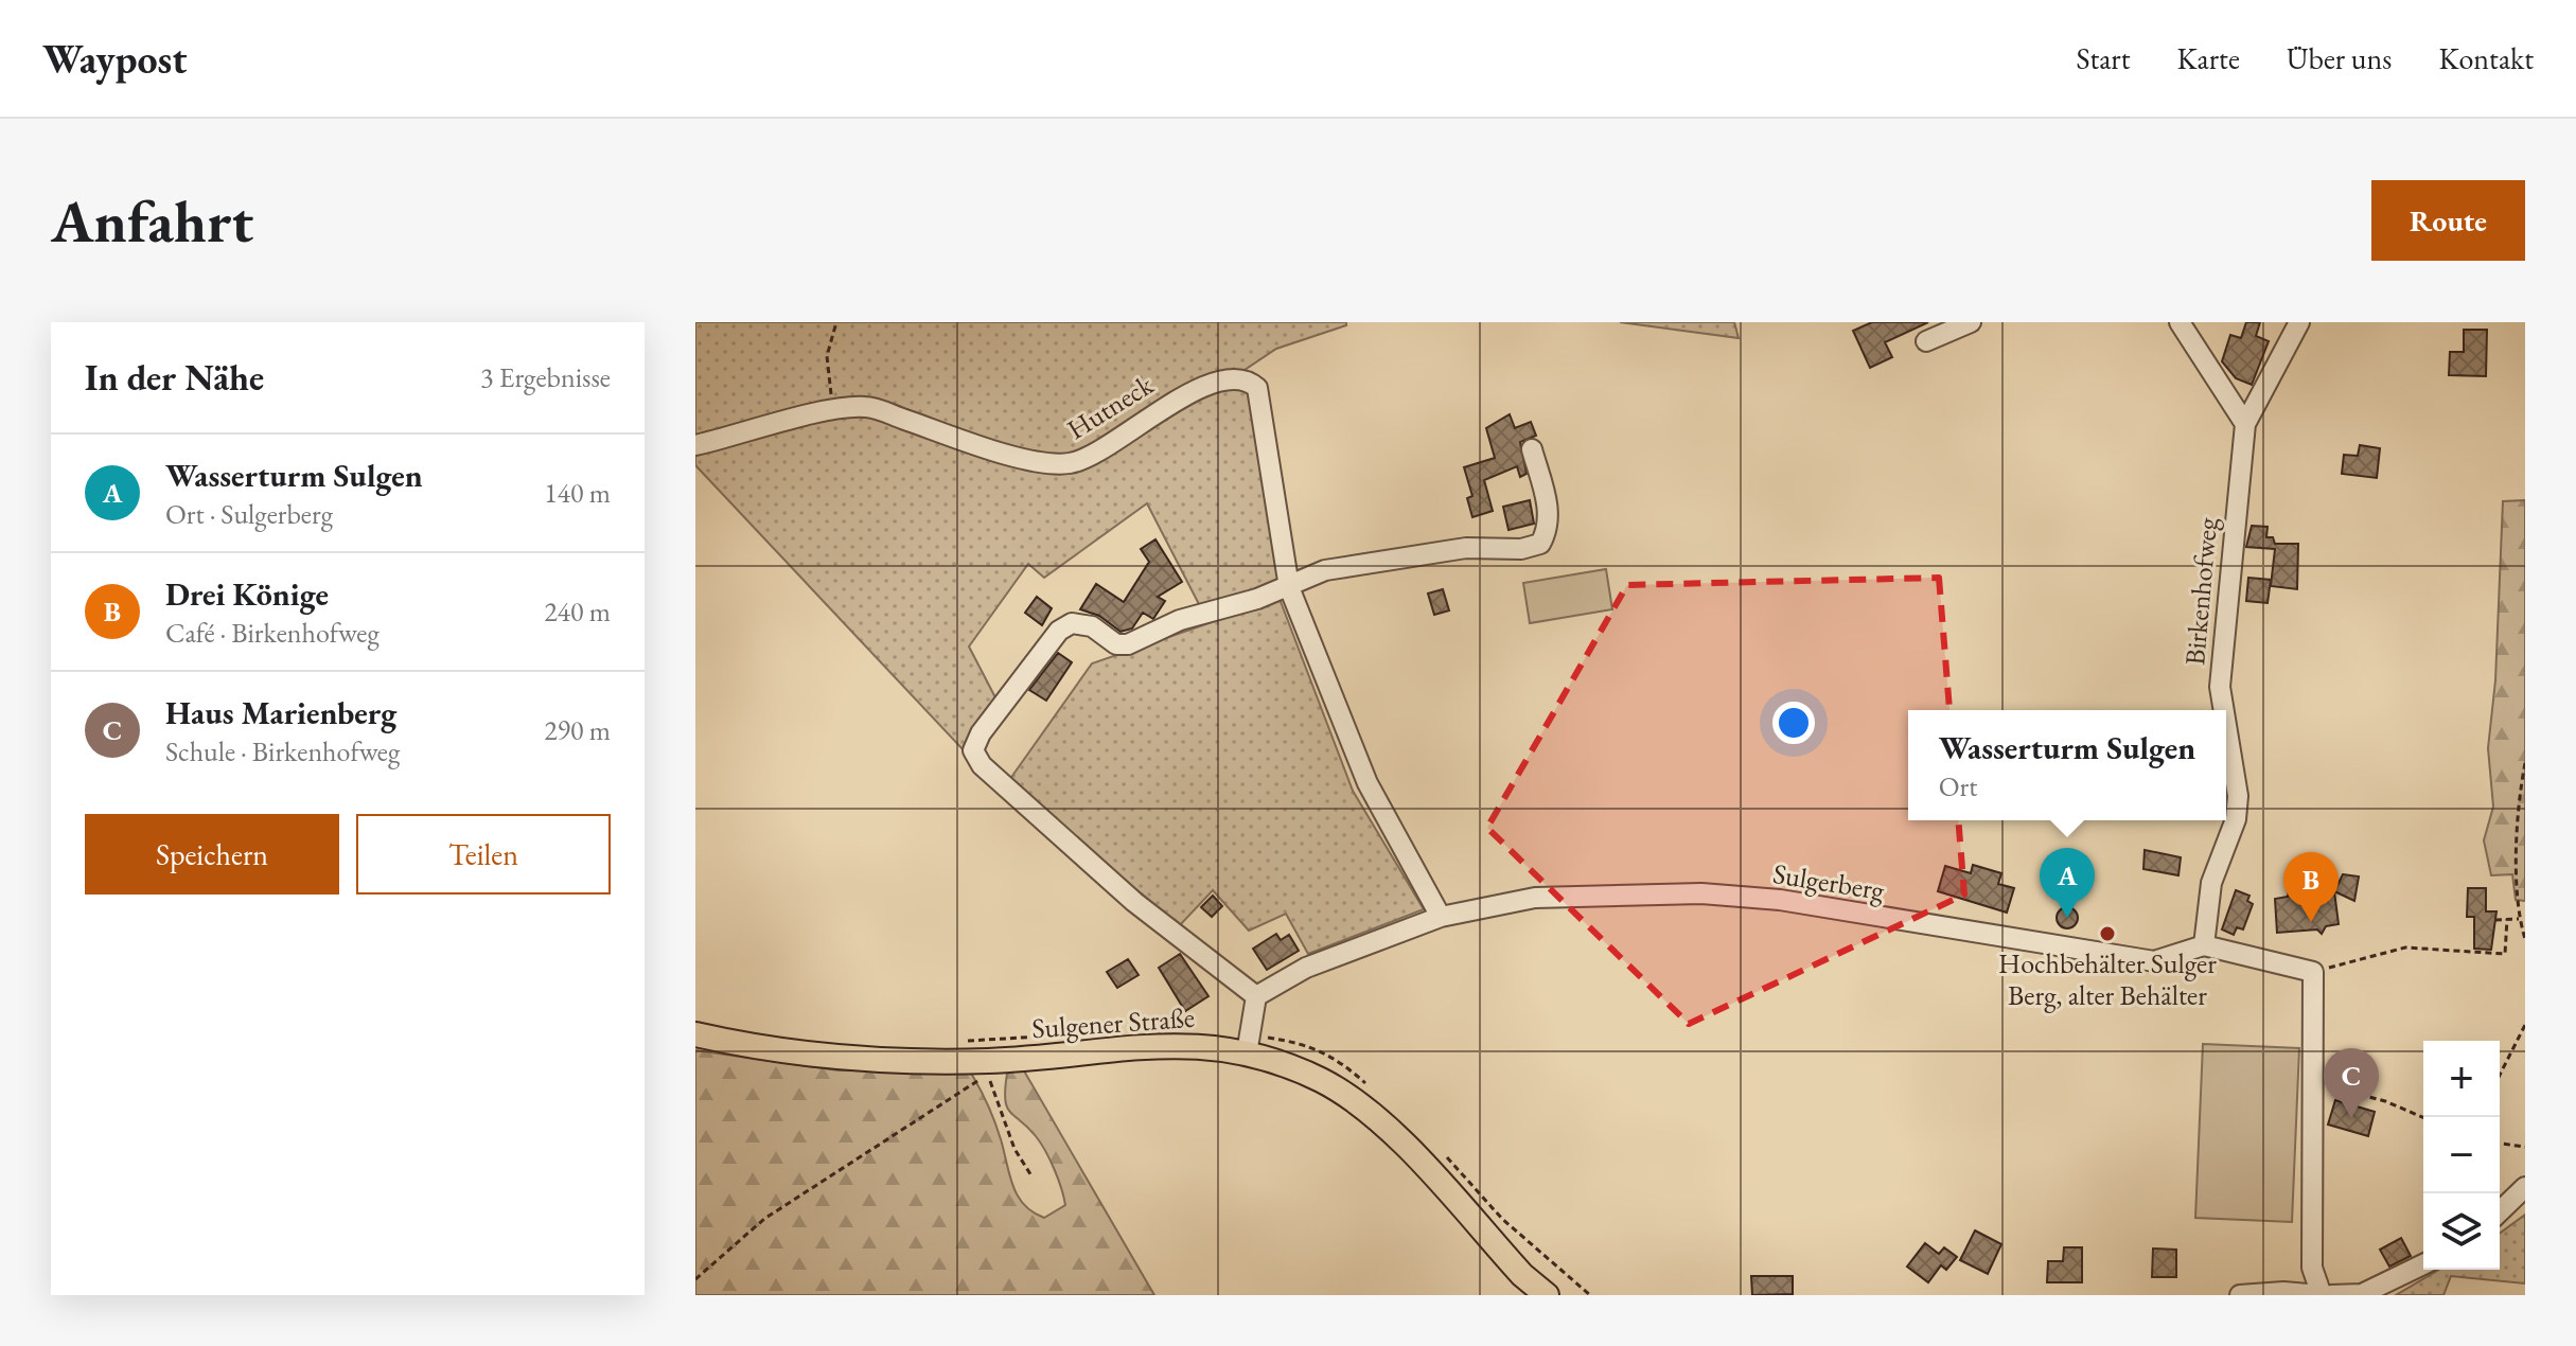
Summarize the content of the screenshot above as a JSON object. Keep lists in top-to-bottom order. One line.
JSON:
{"streets":{"main road":["Sulgener Straße"],"street":["Hutneck","Birkenhofweg","Sulgerberg"]},"crossings":[["Hutneck","Sulgerberg"],["Birkenhofweg","Sulgerberg"]],"places":["Hochbehälter Sulger Berg, alter Behälter"],"page":{"header":"Waypost","nav":["Start","Karte","Über uns","Kontakt"],"buttons":["Route",["Speichern","Teilen"]],"title":"Anfahrt","heading":["In der Nähe","3 Ergebnisse"],"list":[{"mark":"A","name":"Wasserturm Sulgen","note":"Ort · Sulgerberg","value":"140 m"},{"mark":"B","name":"Drei Könige","note":"Café · Birkenhofweg","value":"240 m"},{"mark":"C","name":"Haus Marienberg","note":"Schule · Birkenhofweg","value":"290 m"}],"popup":["Wasserturm Sulgen","Ort"],"pins":["A","B","C"],"map_buttons":["+","−"]}}
